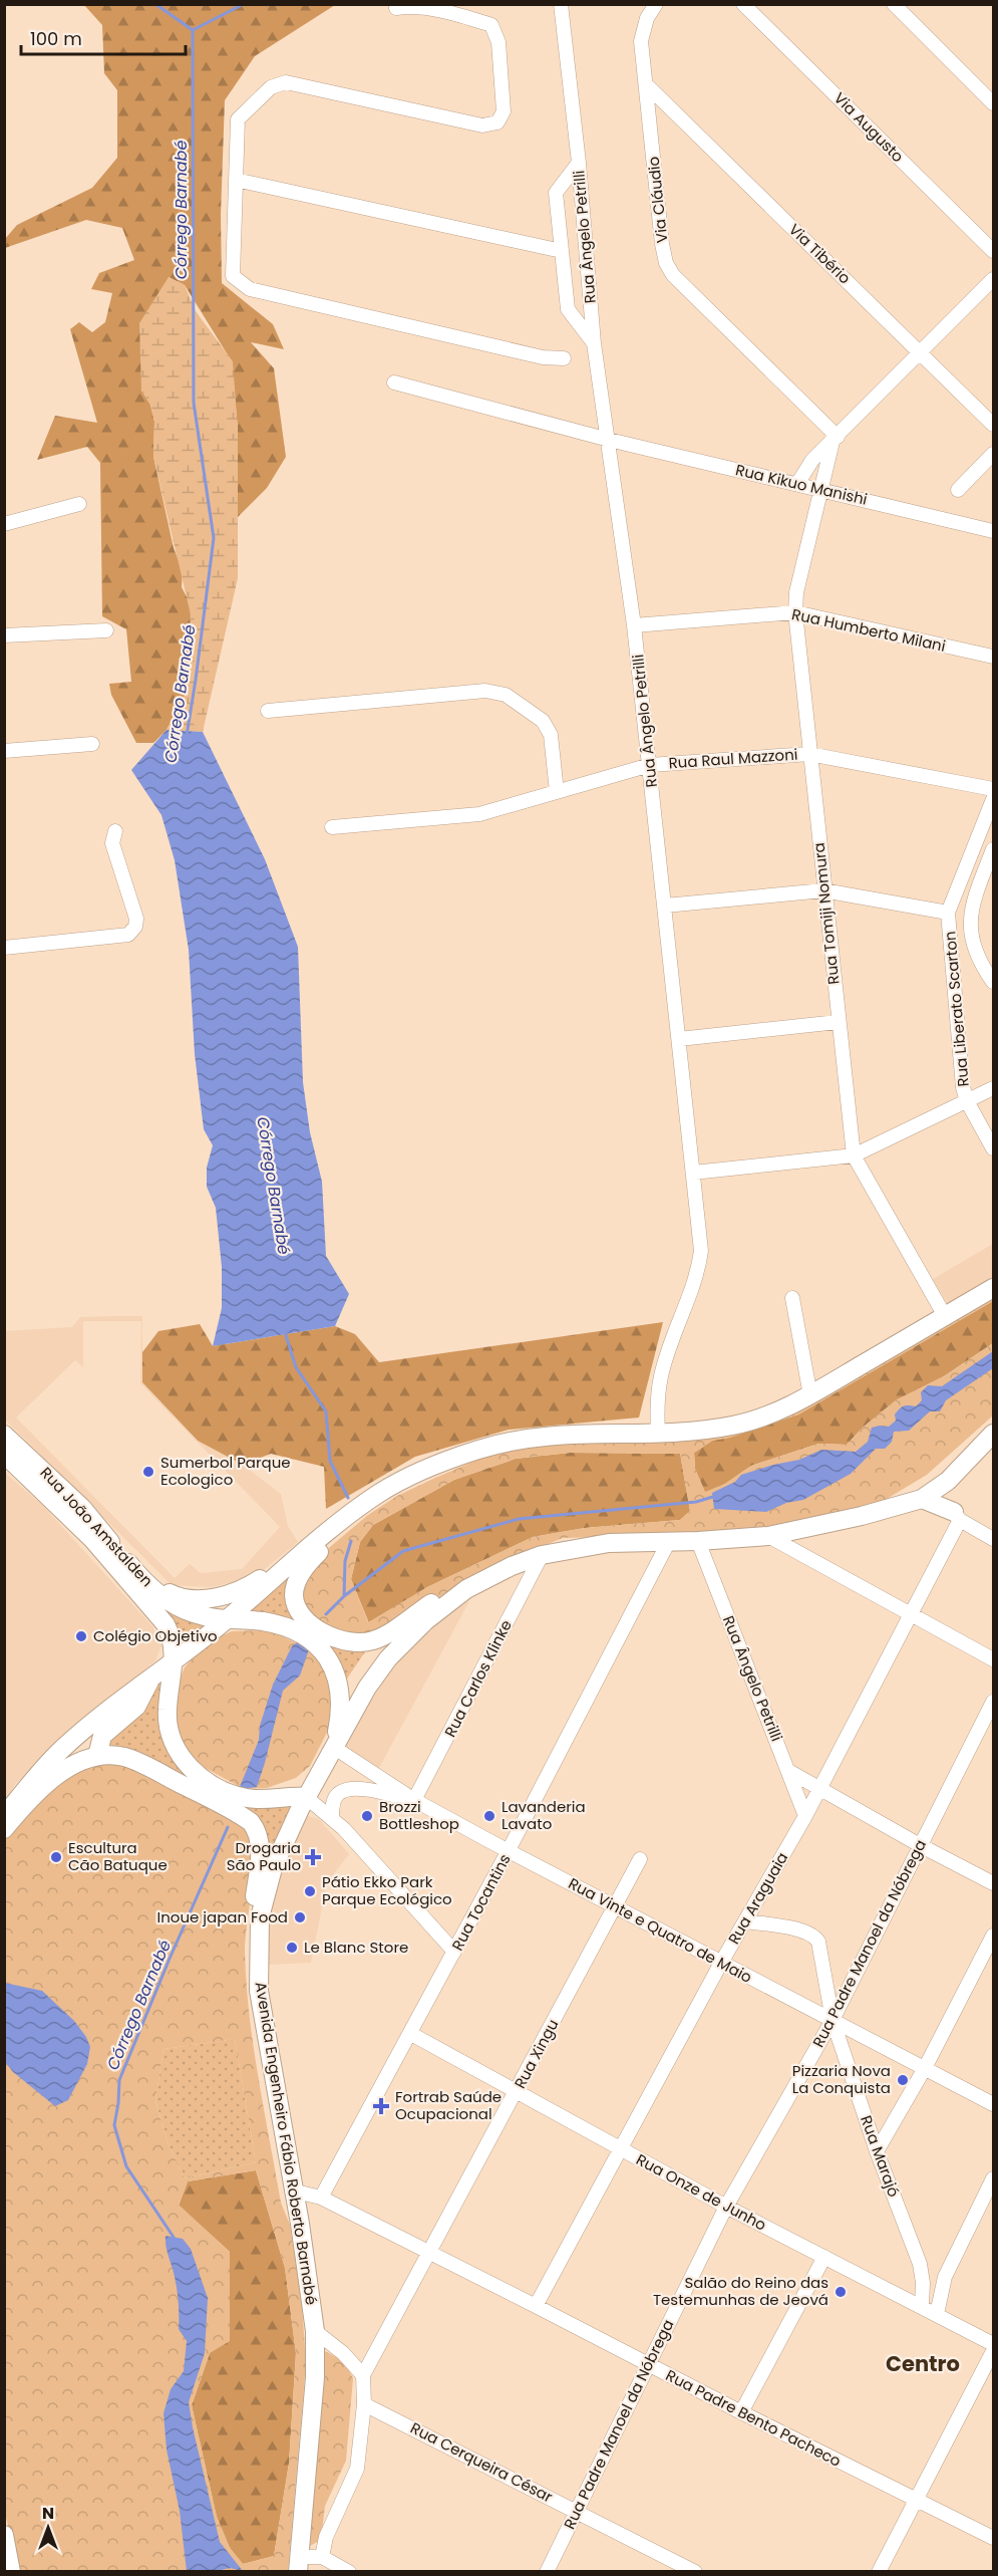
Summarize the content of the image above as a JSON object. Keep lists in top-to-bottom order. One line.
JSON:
{"streets":{"main road":["Rua João Amstalden","Avenida Engenheiro Fábio Roberto Barnabé"],"street":["Via Augusto","Via Cláudio","Rua Ângelo Petrilli","Via Tibério","Rua Kikuo Manishi","Rua Humberto Milani","Rua Raul Mazzoni","Rua Tomiji Nomura","Rua Liberato Scarton","Rua Carlos Klinke","Rua Araguaia","Rua Tocantins","Rua Vinte e Quatro de Maio","Rua Padre Manoel da Nóbrega","Rua Xingu","Rua Marajó","Rua Onze de Junho","Rua Padre Bento Pacheco","Rua Cerqueira César"]},"crossings":[["Via Cláudio","Via Tibério"],["Via Cláudio","Rua Tomiji Nomura"],["Rua Ângelo Petrilli","Rua Kikuo Manishi"],["Rua Ângelo Petrilli","Rua Humberto Milani"],["Rua Ângelo Petrilli","Rua Raul Mazzoni"],["Rua Ângelo Petrilli","Rua Araguaia"],["Rua Ângelo Petrilli","Avenida Engenheiro Fábio Roberto Barnabé"],["Rua Kikuo Manishi","Rua Tomiji Nomura"],["Rua Humberto Milani","Rua Tomiji Nomura"],["Rua Raul Mazzoni","Rua Tomiji Nomura"],["Rua João Amstalden","Rua Vinte e Quatro de Maio"],["Rua João Amstalden","Avenida Engenheiro Fábio Roberto Barnabé"],["Rua Carlos Klinke","Rua Vinte e Quatro de Maio"],["Rua Carlos Klinke","Avenida Engenheiro Fábio Roberto Barnabé"],["Rua Araguaia","Rua Vinte e Quatro de Maio"],["Rua Araguaia","Rua Marajó"],["Rua Araguaia","Rua Onze de Junho"],["Rua Araguaia","Rua Padre Bento Pacheco"],["Rua Tocantins","Rua Vinte e Quatro de Maio"],["Rua Tocantins","Avenida Engenheiro Fábio Roberto Barnabé"],["Rua Tocantins","Rua Onze de Junho"],["Rua Tocantins","Rua Padre Bento Pacheco"],["Rua Vinte e Quatro de Maio","Rua Padre Manoel da Nóbrega"],["Rua Vinte e Quatro de Maio","Rua Xingu"],["Rua Vinte e Quatro de Maio","Avenida Engenheiro Fábio Roberto Barnabé"],["Rua Vinte e Quatro de Maio","Rua Marajó"],["Rua Padre Manoel da Nóbrega","Rua Marajó"],["Rua Padre Manoel da Nóbrega","Rua Onze de Junho"],["Rua Padre Manoel da Nóbrega","Rua Padre Bento Pacheco"],["Rua Padre Manoel da Nóbrega","Rua Cerqueira César"],["Rua Xingu","Rua Onze de Junho"],["Rua Xingu","Rua Padre Bento Pacheco"],["Avenida Engenheiro Fábio Roberto Barnabé","Rua Padre Bento Pacheco"],["Rua Marajó","Rua Onze de Junho"]],"districts":["Centro"],"water":["Córrego Barnabé"],"places":{"other":["Sumerbol Parque Ecologico","Colégio Objetivo","Brozzi Bottleshop","Lavanderia Lavato","Escultura Cão Batuque","Pátio Ekko Park Parque Ecológico","Inoue japan Food","Le Blanc Store","Pizzaria Nova La Conquista","Salão do Reino das Testemunhas de Jeová"],"health":["Drogaria São Paulo","Fortrab Saúde Ocupacional"]},"scale_bar":"100 m","north":"top"}
